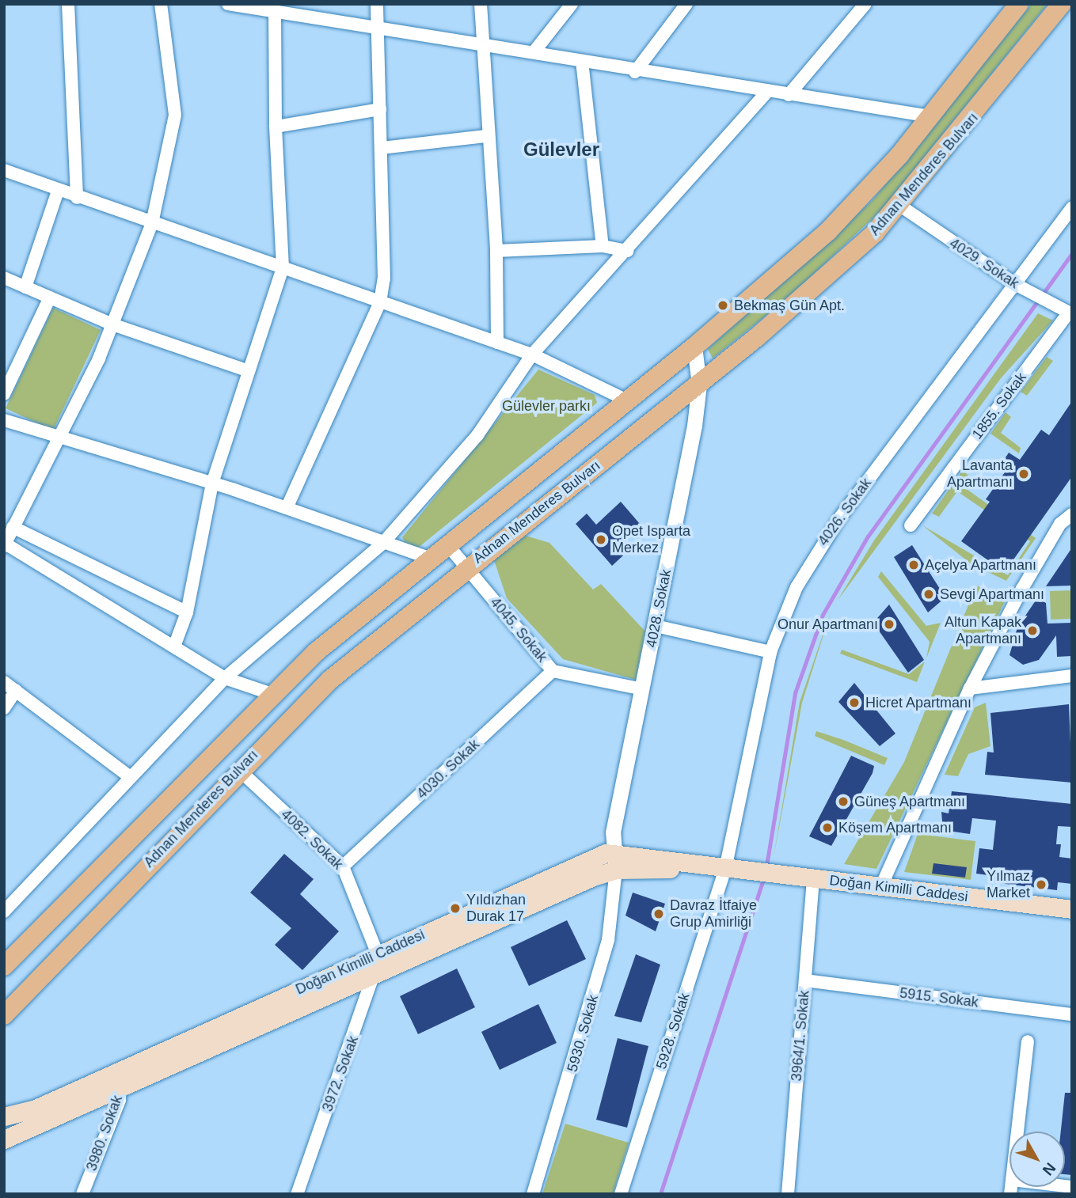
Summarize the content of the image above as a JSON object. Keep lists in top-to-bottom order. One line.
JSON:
{"streets":{"main road":["Adnan Menderes Bulvarı","Doğan Kimilli Caddesi"],"street":["4029. Sokak","1855. Sokak","4026. Sokak","4028. Sokak","4045. Sokak","4030. Sokak","4082. Sokak","5915. Sokak","5928. Sokak","5930. Sokak","3964/1. Sokak","3972. Sokak","3980. Sokak"]},"crossings":[["Adnan Menderes Bulvarı","4029. Sokak"],["Adnan Menderes Bulvarı","4028. Sokak"],["Adnan Menderes Bulvarı","4045. Sokak"],["Adnan Menderes Bulvarı","4082. Sokak"],["4029. Sokak","1855. Sokak"],["4029. Sokak","4026. Sokak"],["4026. Sokak","Doğan Kimilli Caddesi"],["4026. Sokak","5928. Sokak"],["4028. Sokak","4045. Sokak"],["4028. Sokak","Doğan Kimilli Caddesi"],["4028. Sokak","5930. Sokak"],["4045. Sokak","4030. Sokak"],["4030. Sokak","4082. Sokak"],["4082. Sokak","Doğan Kimilli Caddesi"],["4082. Sokak","3972. Sokak"],["Doğan Kimilli Caddesi","5928. Sokak"],["Doğan Kimilli Caddesi","5930. Sokak"],["Doğan Kimilli Caddesi","3964/1. Sokak"],["Doğan Kimilli Caddesi","3972. Sokak"],["Doğan Kimilli Caddesi","3980. Sokak"],["5915. Sokak","3964/1. Sokak"]],"districts":["Gülevler"],"parks":["Gülevler parkı"],"places":["Bekmaş Gün Apt.","Lavanta Apartmanı","Opet Isparta Merkez","Açelya Apartmanı","Sevgi Apartmanı","Onur Apartmanı","Altun Kapak Apartmanı","Hicret Apartmanı","Güneş Apartmanı","Köşem Apartmanı","Yılmaz Market","Yıldızhan Durak 17","Davraz İtfaiye Grup Amirliği"],"north":"bottom right"}
